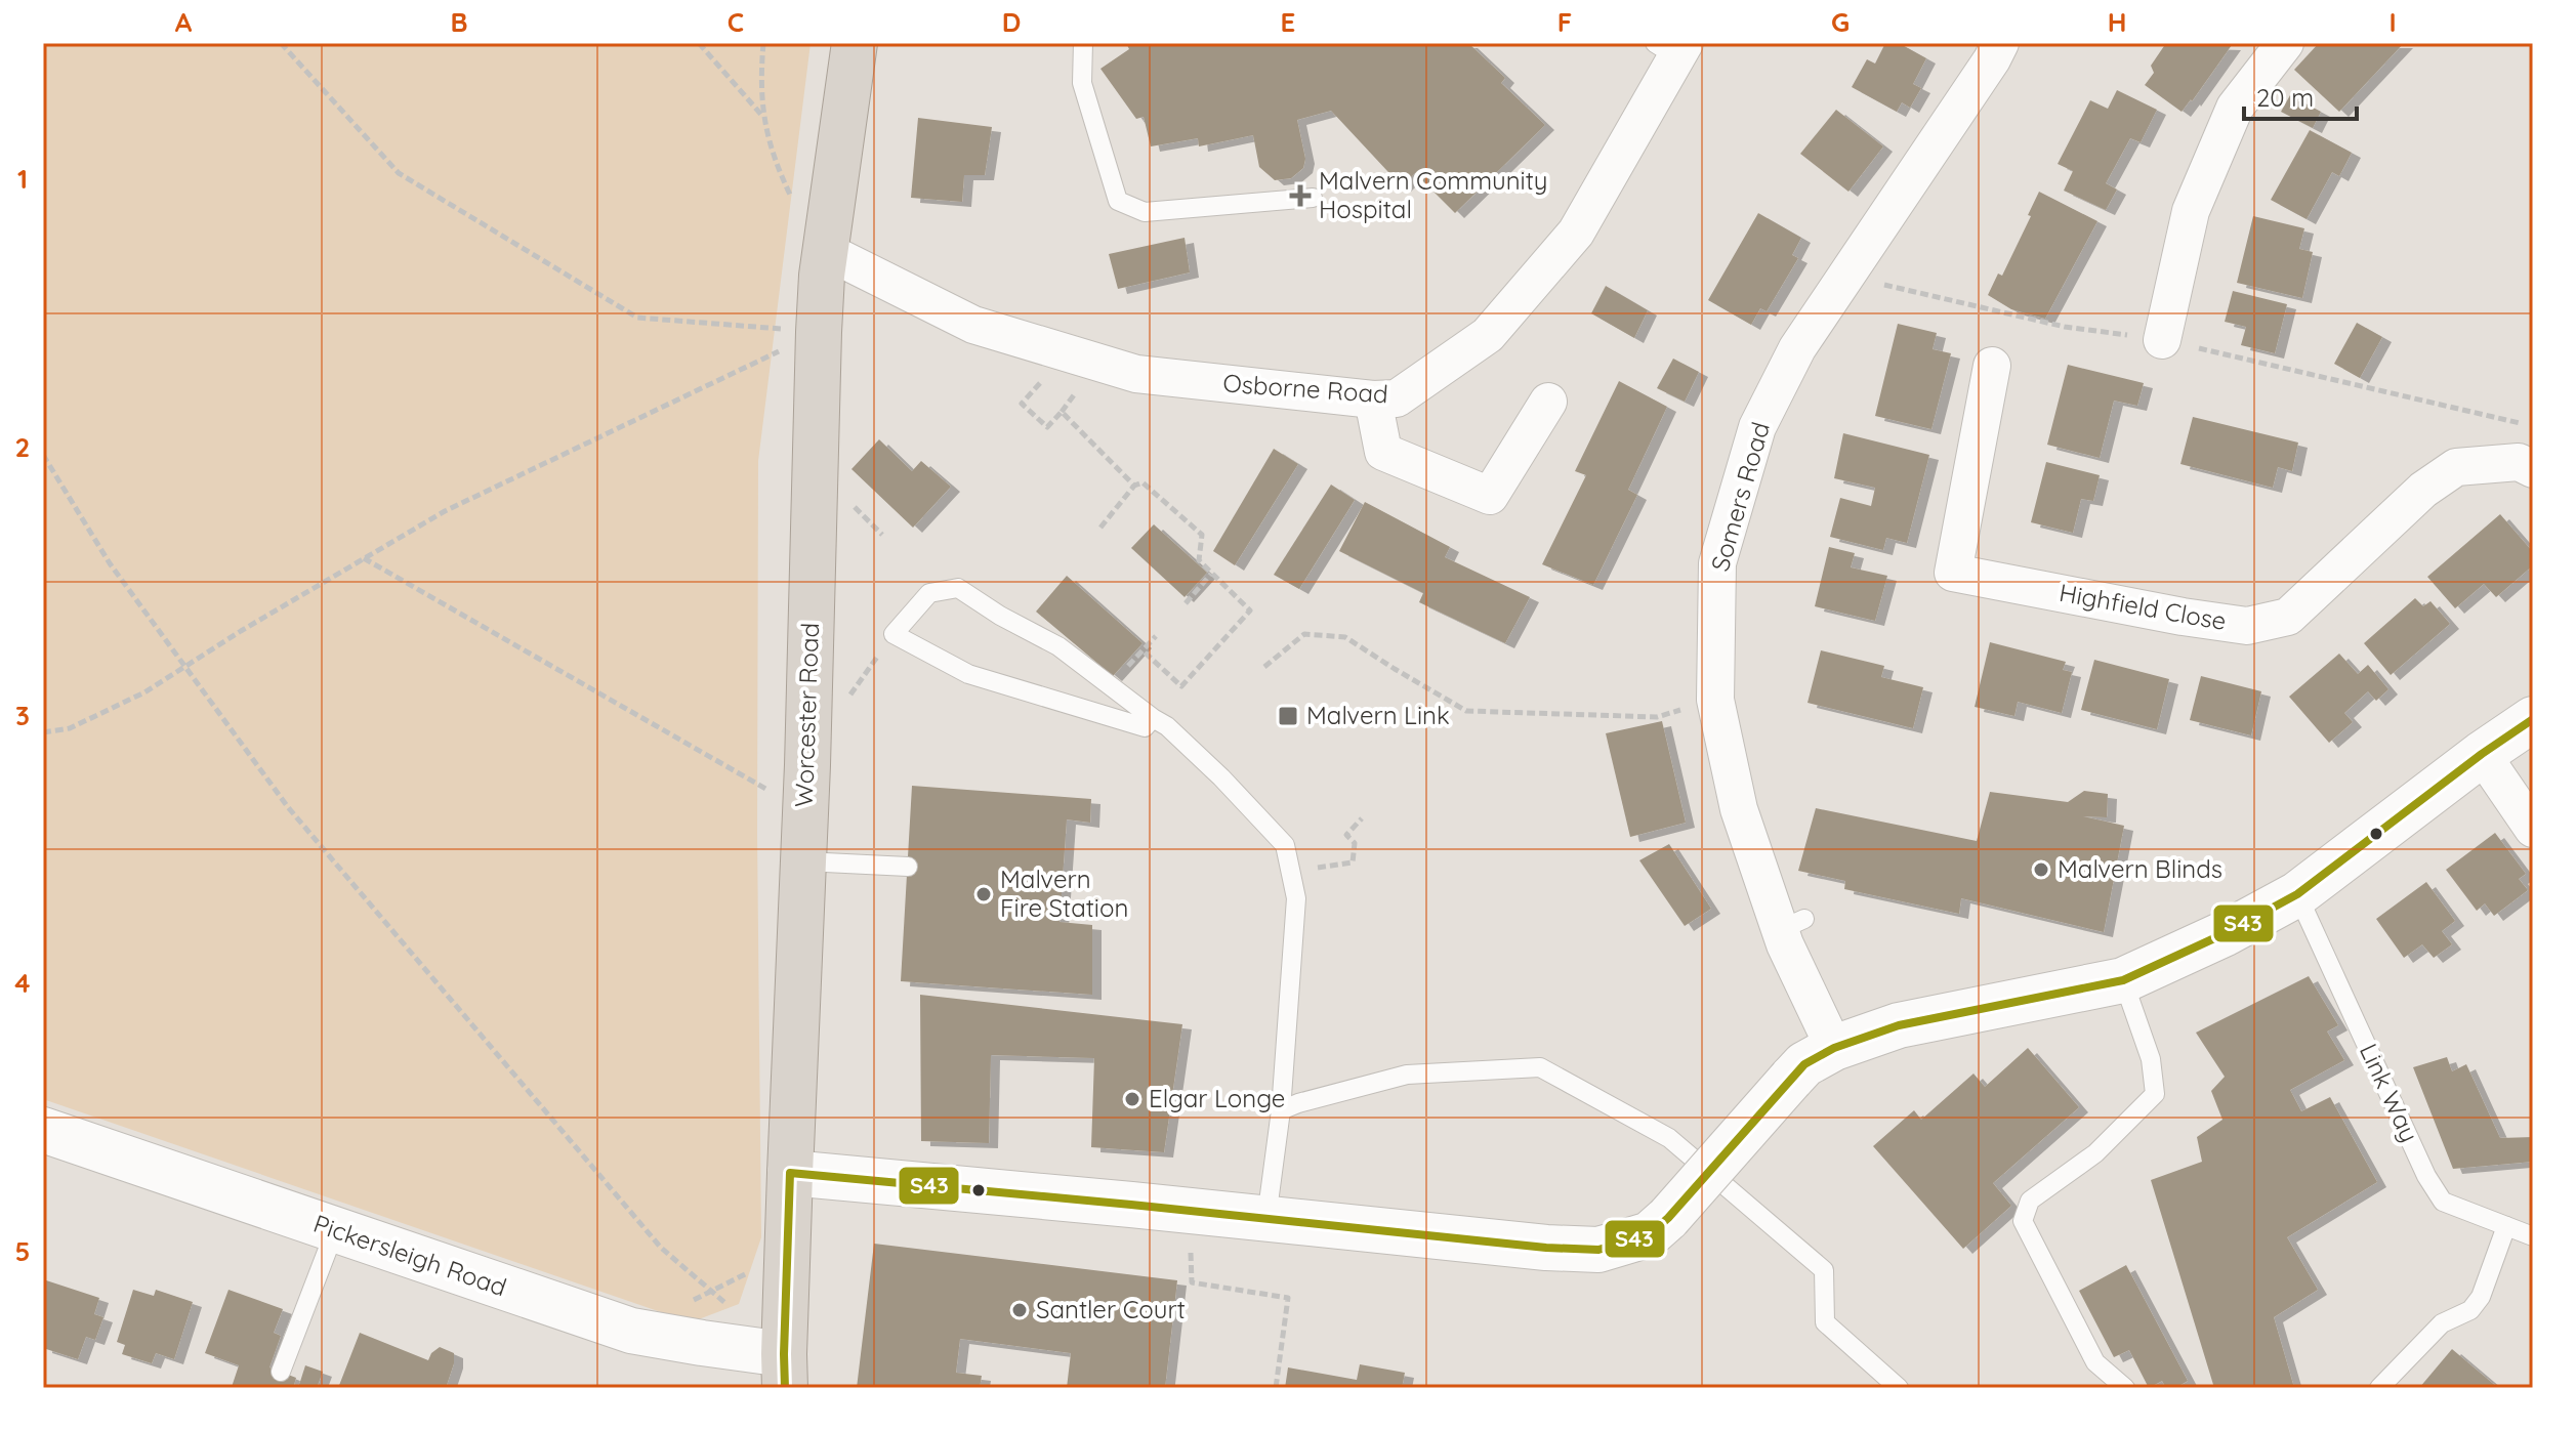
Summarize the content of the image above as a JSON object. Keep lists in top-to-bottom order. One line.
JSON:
{"streets":{"highway":["Worcester Road"],"street":["Osborne Road","Somers Road","Highfield Close","Pickersleigh Road"],"lane":["Link Way"]},"crossings":[["Osborne Road","Worcester Road"],["Worcester Road","Pickersleigh Road"]],"places":{"health":["Malvern Community Hospital"],"transit":["Malvern Link"],"other":["Malvern Blinds","Malvern Fire Station","Elgar Longe","Santler Court"]},"lines":["transit line S43"],"scale_bar":"20 m","grid":{"columns":["A","B","C","D","E","F","G","H","I"],"rows":["1","2","3","4","5"]}}
